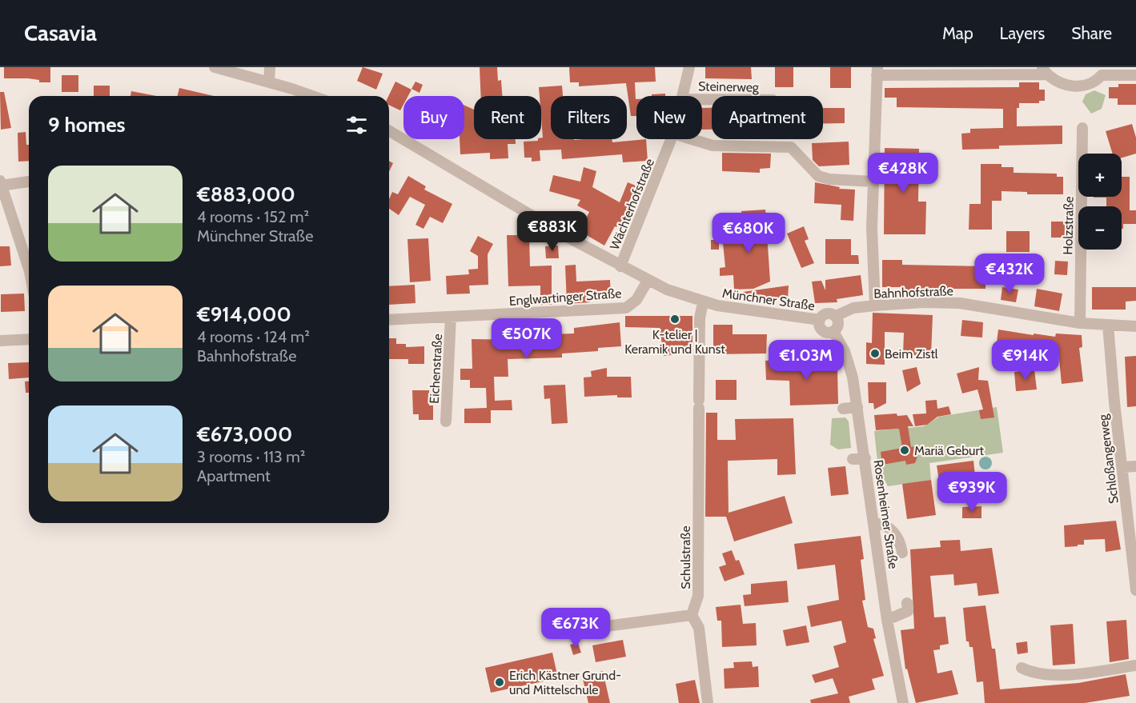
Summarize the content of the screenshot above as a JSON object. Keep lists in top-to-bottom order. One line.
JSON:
{"streets":{"street":["Wächterhofstraße","Holzstraße","Bahnhofstraße","Englwartinger Straße","Münchner Straße","Eichenstraße","Schloßangerweg","Rosenheimer Straße","Schulstraße"]},"crossings":[["Wächterhofstraße","Münchner Straße"],["Holzstraße","Bahnhofstraße"],["Bahnhofstraße","Münchner Straße"],["Bahnhofstraße","Schloßangerweg"],["Bahnhofstraße","Rosenheimer Straße"],["Englwartinger Straße","Münchner Straße"],["Englwartinger Straße","Eichenstraße"],["Münchner Straße","Rosenheimer Straße"],["Münchner Straße","Schulstraße"]],"places":["K-telier | Keramik und Kunst","Beim Zistl","Mariä Geburt","Erich Kästner Grund- und Mittelschule"],"page":{"header":"Casavia","nav":["Map","Layers","Share"],"chip":["Buy","Rent","Filters","New","Apartment"],"heading":"9 homes","price":["€428K","€883K","€680K","€432K","€507K","€1.03M","€914K","€939K","€673K"],"map_buttons":["+","−"],"list":[{"name":"€883,000","note":"4 rooms · 152 m² · Münchner Straße"},{"name":"€914,000","note":"4 rooms · 124 m² · Bahnhofstraße"},{"name":"€673,000","note":"3 rooms · 113 m² · Apartment"}]}}
